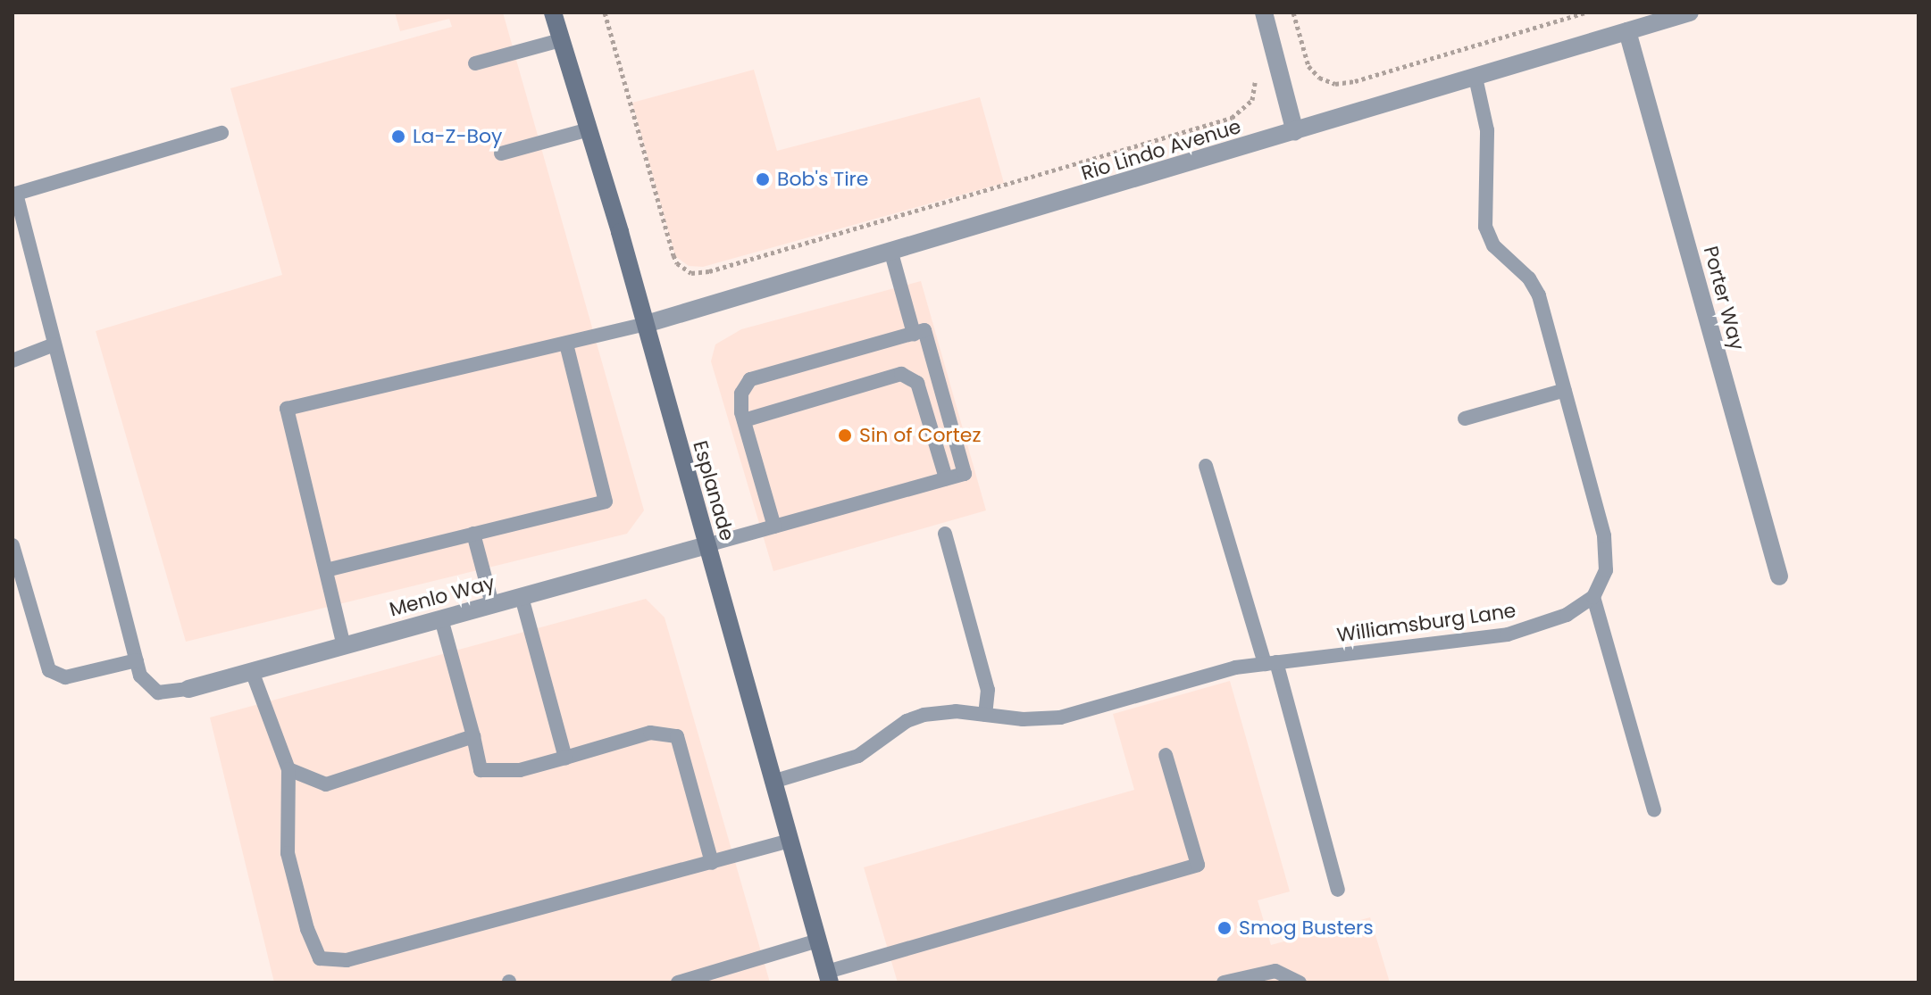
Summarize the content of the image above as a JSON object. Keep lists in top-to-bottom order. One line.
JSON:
{"streets":{"main road":["Esplanade"],"street":["Rio Lindo Avenue","Porter Way","Menlo Way"],"lane":["Williamsburg Lane"]},"crossings":[["Rio Lindo Avenue","Porter Way"],["Rio Lindo Avenue","Esplanade"],["Esplanade","Menlo Way"],["Esplanade","Williamsburg Lane"]],"places":["La-Z-Boy","Bob's Tire","Sin of Cortez","Smog Busters"]}
